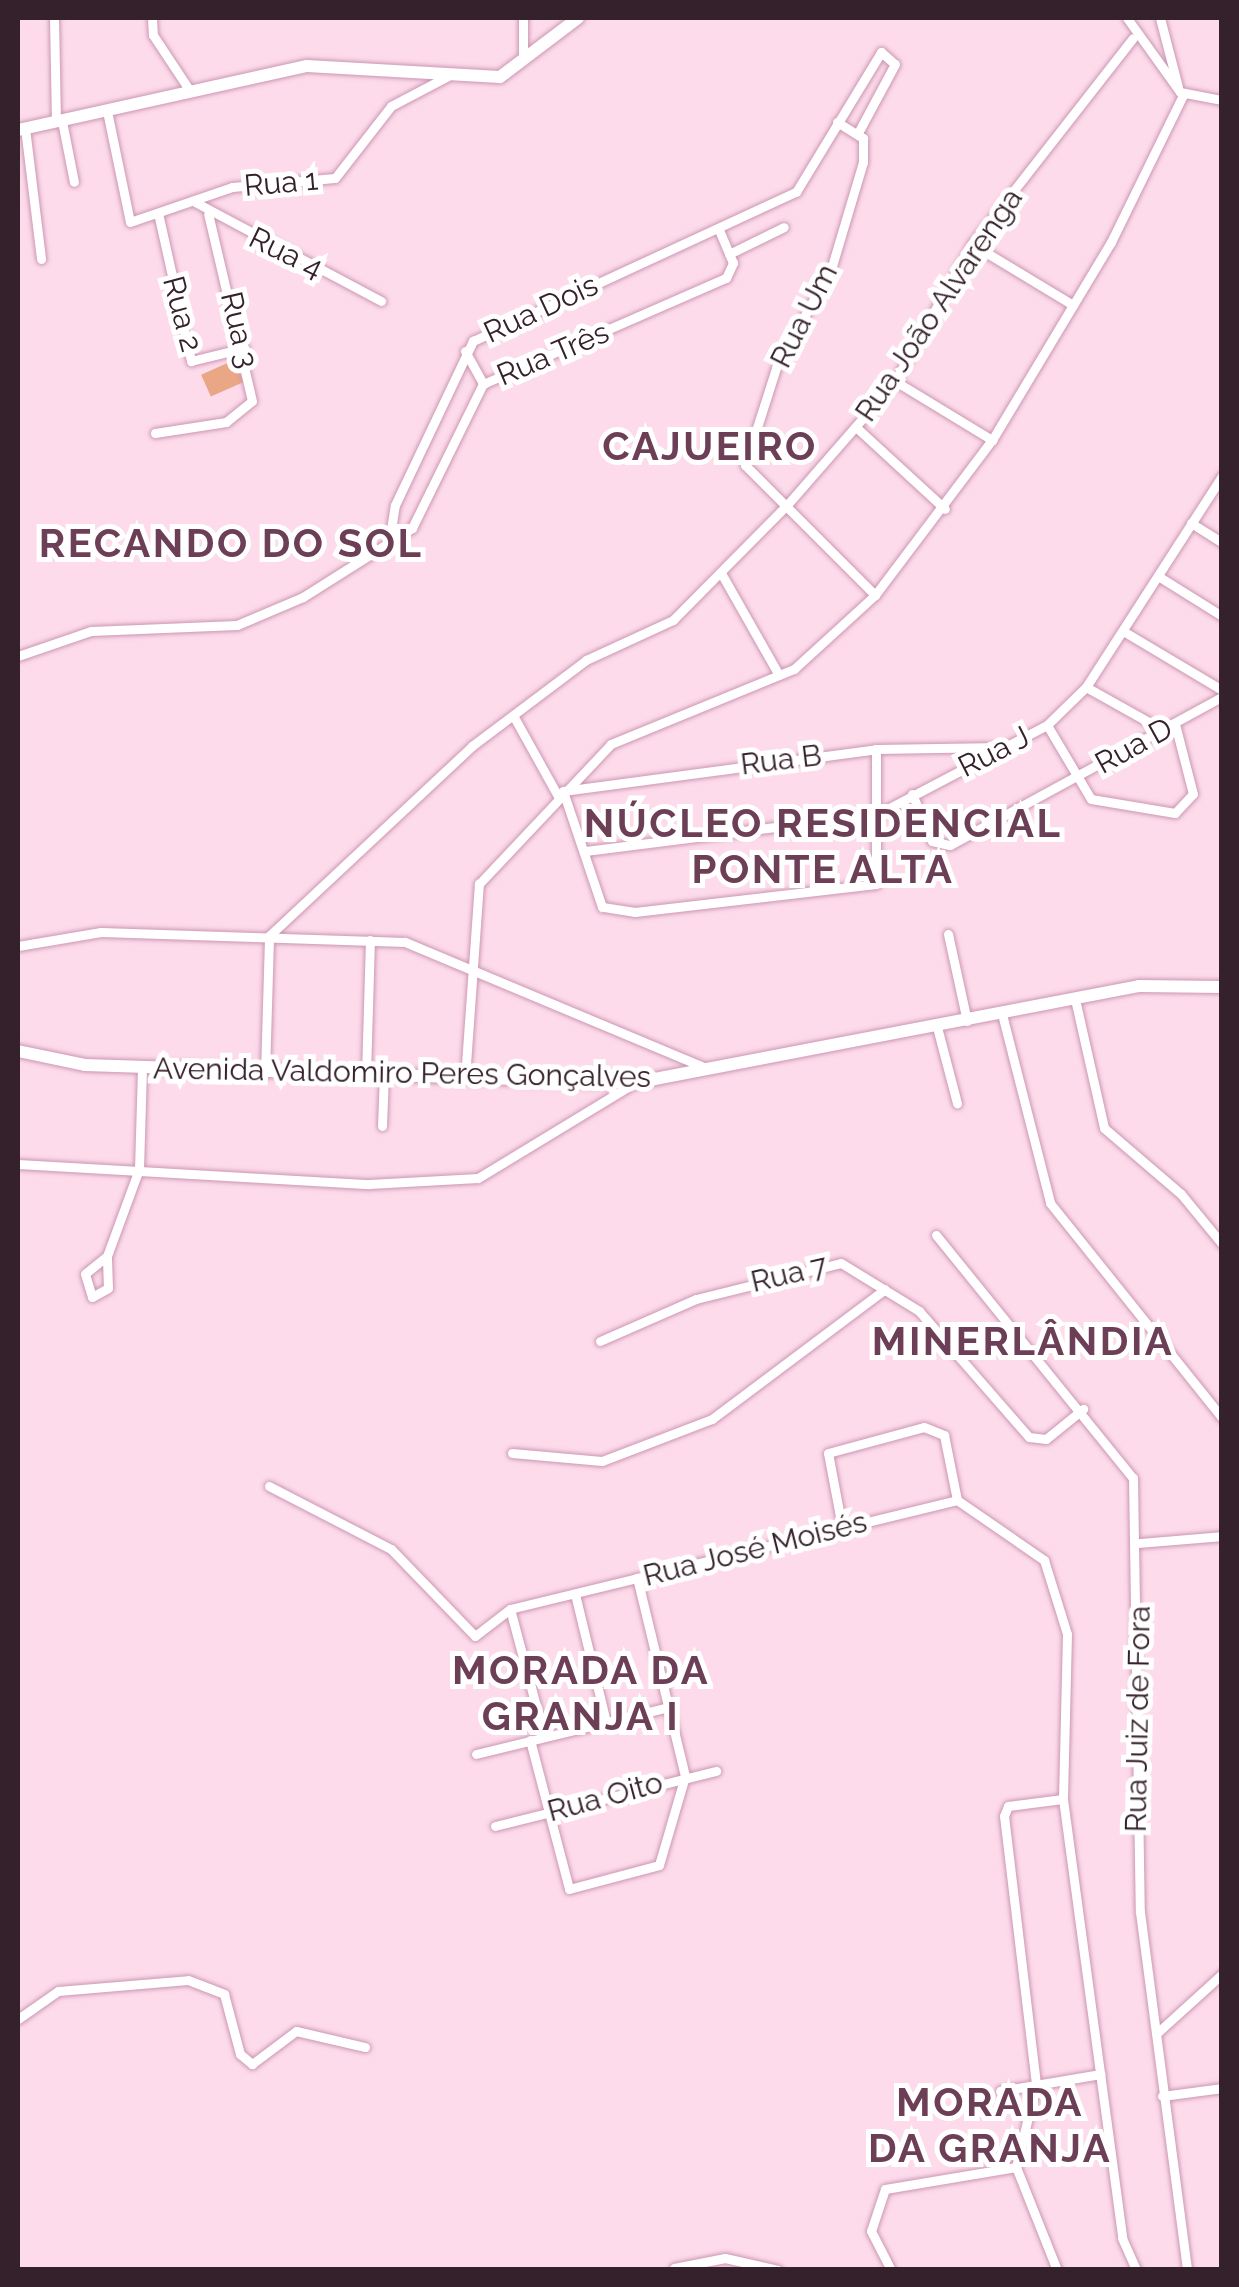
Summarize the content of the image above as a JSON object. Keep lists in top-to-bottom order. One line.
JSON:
{"streets":{"street":["Rua 1","Rua 4","Rua João Alvarenga","Rua Dois","Rua 2","Rua Um","Rua 3","Rua Três","Rua D","Rua J","Rua B","Avenida Valdomiro Peres Gonçalves","Rua 7","Rua José Moisés","Rua Juiz de Fora","Rua Oito"]},"crossings":[["Rua 1","Rua 4"],["Rua 1","Rua 2"],["Rua 4","Rua 3"],["Rua João Alvarenga","Rua Um"],["Rua Dois","Rua Três"],["Rua 2","Rua 3"],["Rua D","Rua J"],["Rua J","Rua B"],["Rua 7","Rua Juiz de Fora"]],"districts":["CAJUEIRO","RECANDO DO SOL","NÚCLEO RESIDENCIAL PONTE ALTA","MINERLÂNDIA","MORADA DA GRANJA I","MORADA DA GRANJA"]}
